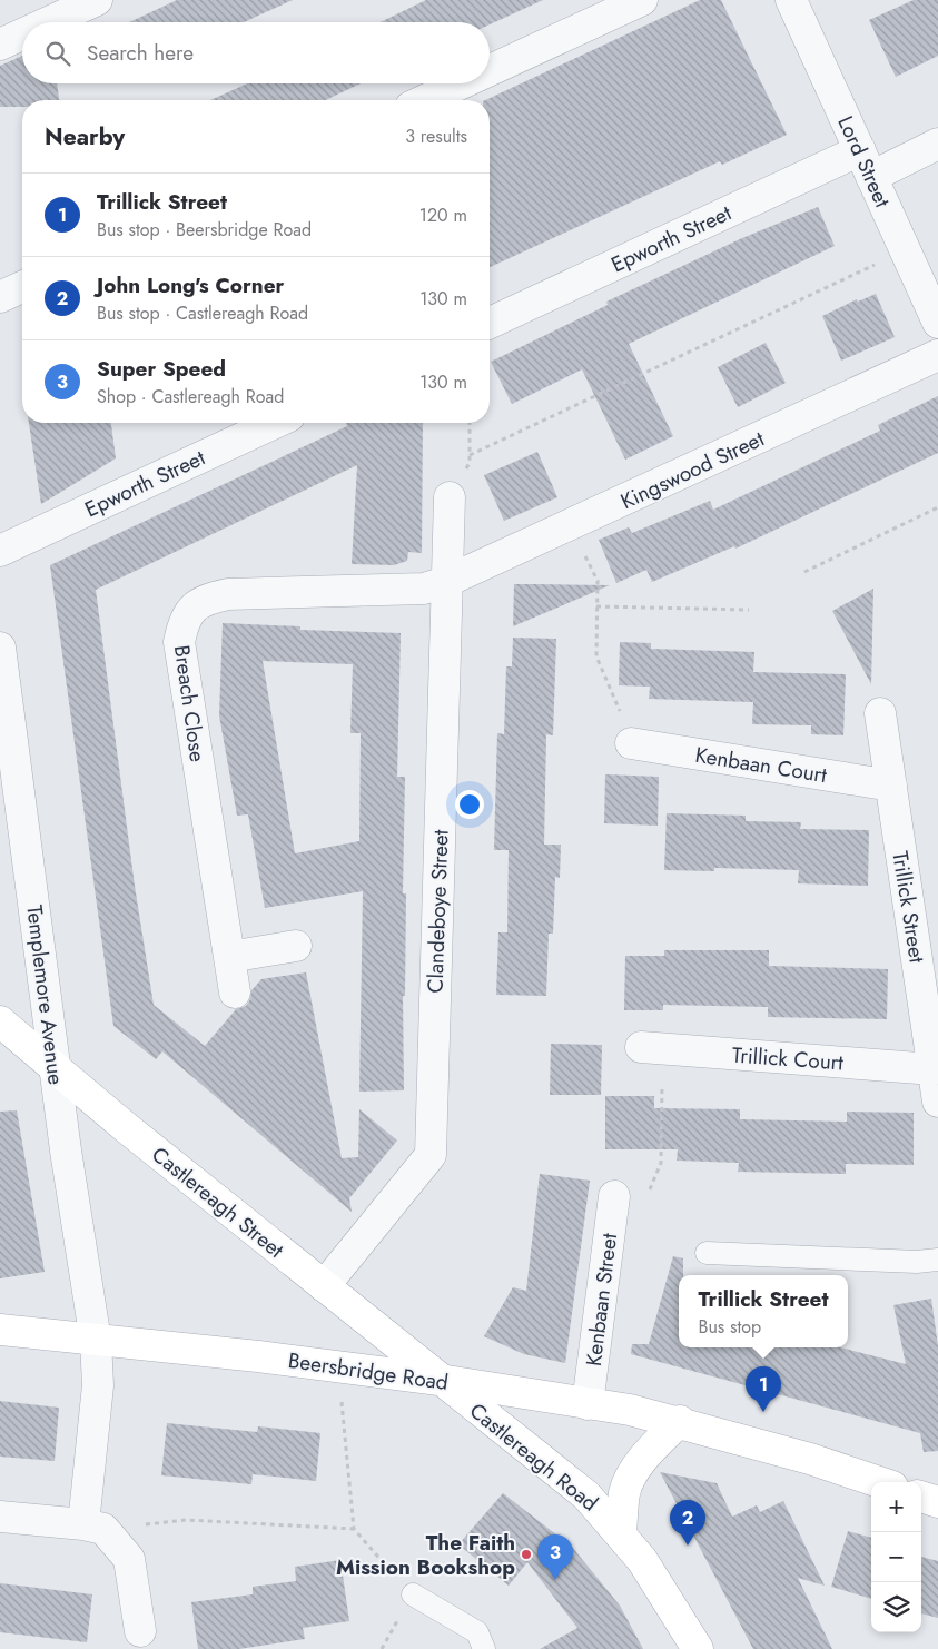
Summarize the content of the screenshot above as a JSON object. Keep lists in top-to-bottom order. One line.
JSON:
{"streets":{"main road":["Castlereagh Street","Beersbridge Road","Castlereagh Road"],"street":["Lord Street","Epworth Street","Kingswood Street","Breach Close","Kenbaan Court","Trillick Street","Clandeboye Street","Templemore Avenue","Trillick Court","Kenbaan Street"]},"crossings":[["Lord Street","Epworth Street"],["Kingswood Street","Breach Close"],["Kingswood Street","Clandeboye Street"],["Breach Close","Clandeboye Street"],["Kenbaan Court","Trillick Street"],["Trillick Street","Trillick Court"],["Clandeboye Street","Castlereagh Street"],["Templemore Avenue","Castlereagh Street"],["Templemore Avenue","Beersbridge Road"],["Castlereagh Street","Beersbridge Road"],["Castlereagh Street","Castlereagh Road"],["Kenbaan Street","Beersbridge Road"],["Beersbridge Road","Castlereagh Road"]],"places":["The Faith Mission Bookshop"],"page":{"search":"Search here","heading":["Nearby","3 results"],"list":[{"mark":"1","name":"Trillick Street","note":"Bus stop · Beersbridge Road","value":"120 m"},{"mark":"2","name":"John Long's Corner","note":"Bus stop · Castlereagh Road","value":"130 m"},{"mark":"3","name":"Super Speed","note":"Shop · Castlereagh Road","value":"130 m"}],"popup":["Trillick Street","Bus stop"],"pins":["1","2","3"],"map_buttons":["+","−"]}}
